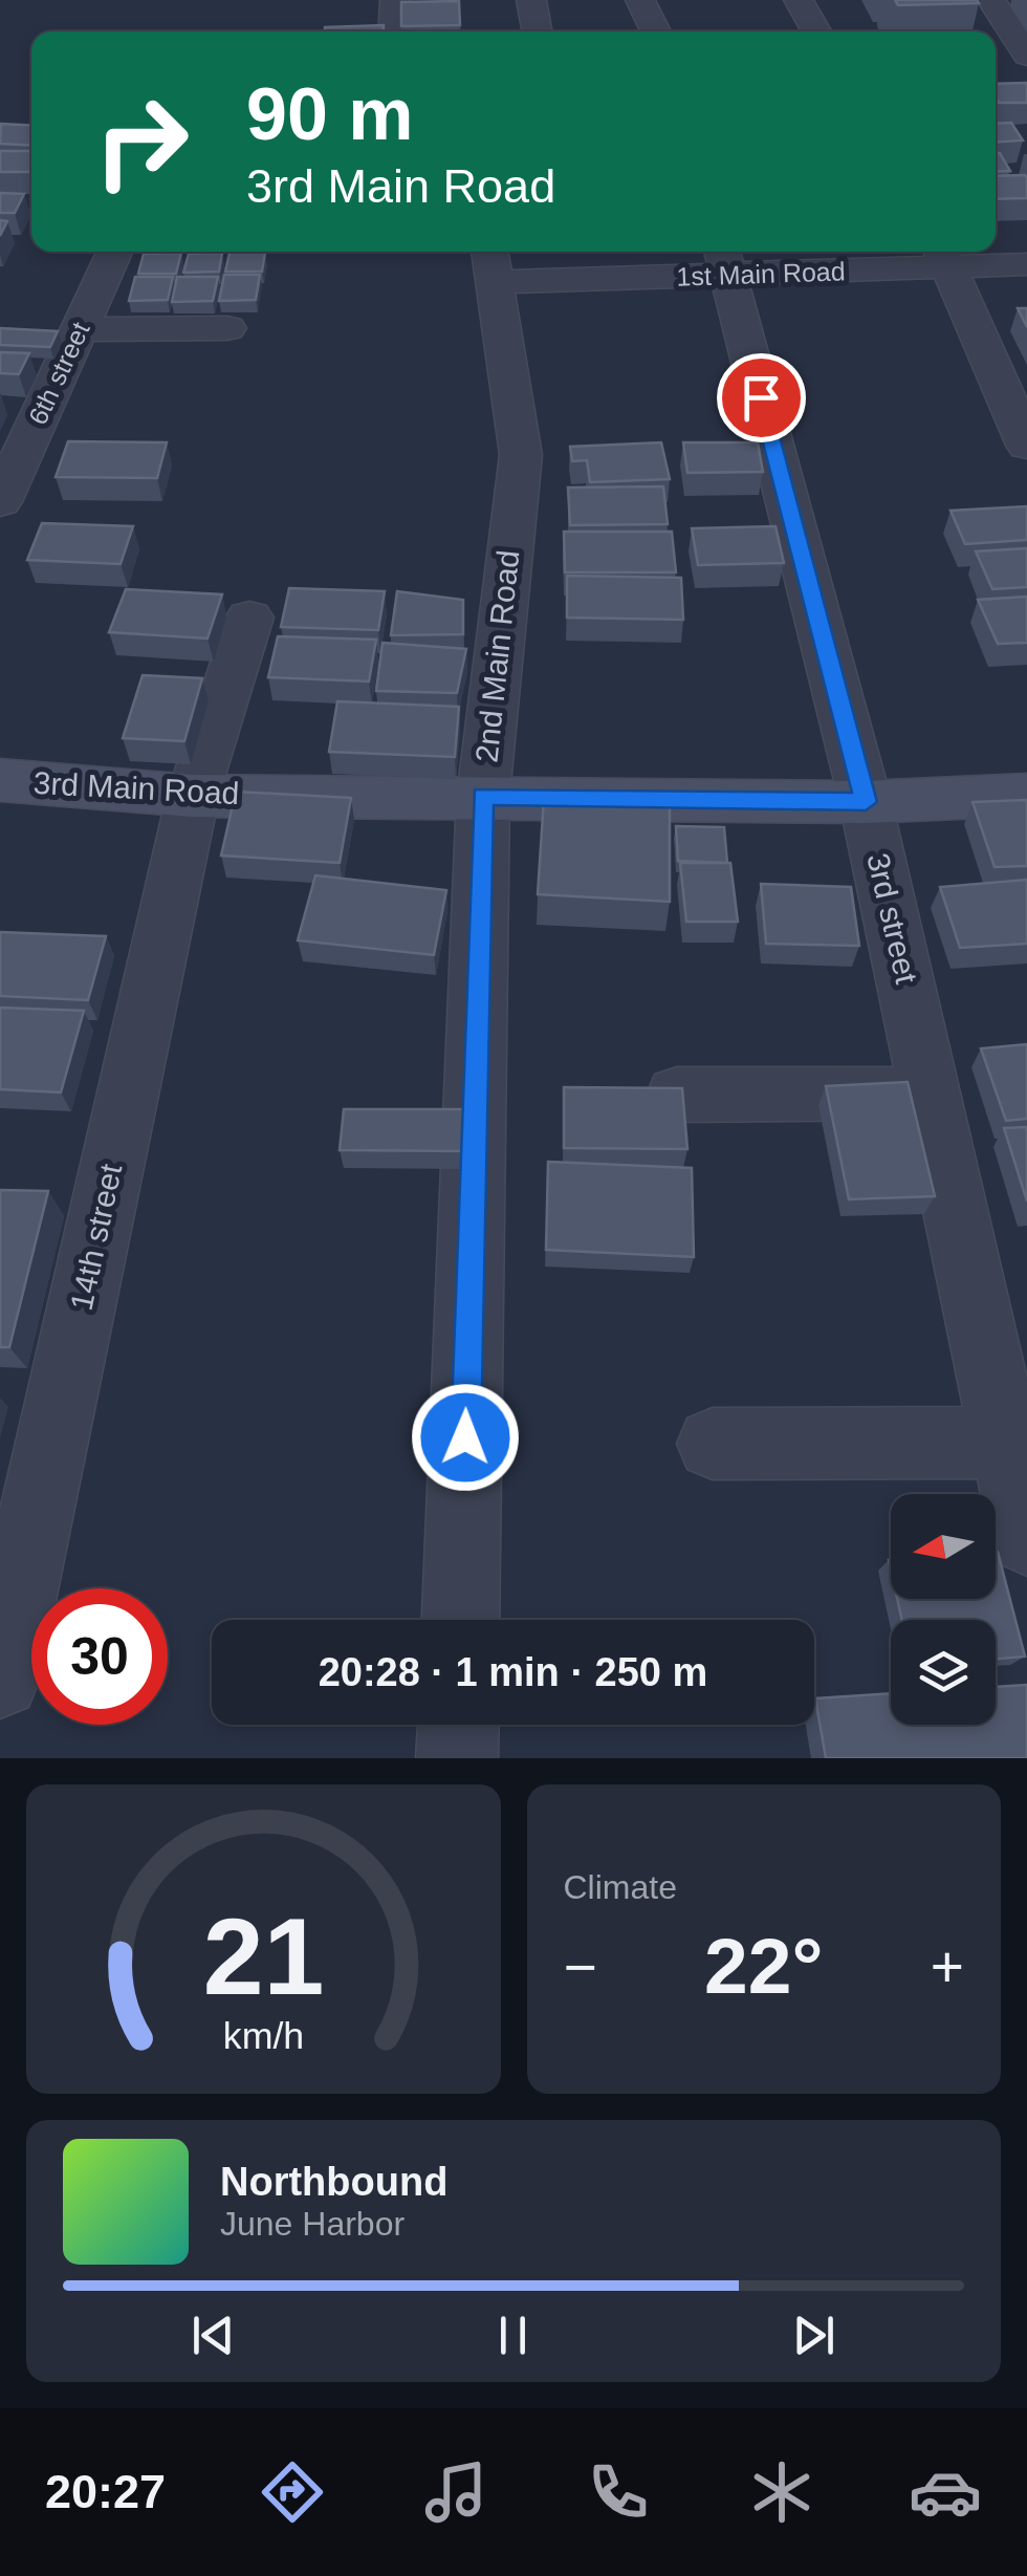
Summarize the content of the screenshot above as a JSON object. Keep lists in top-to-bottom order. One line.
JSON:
{"streets":{"street":["1st Main Road","6th street","2nd Main Road","3rd Main Road","3rd street","14th street"]},"crossings":[["1st Main Road","2nd Main Road"],["1st Main Road","3rd street"],["2nd Main Road","3rd Main Road"],["3rd Main Road","3rd street"],["3rd Main Road","14th street"]],"north":"left","page":{"turn":["90 m","3rd Main Road"],"limit":"30","trip":"20:28 · 1 min · 250 m","tile":"Climate","heat":["−","22°","+"],"song":["Northbound","June Harbor"],"tabs":"20:27","gauge":["21","km/h"]}}
